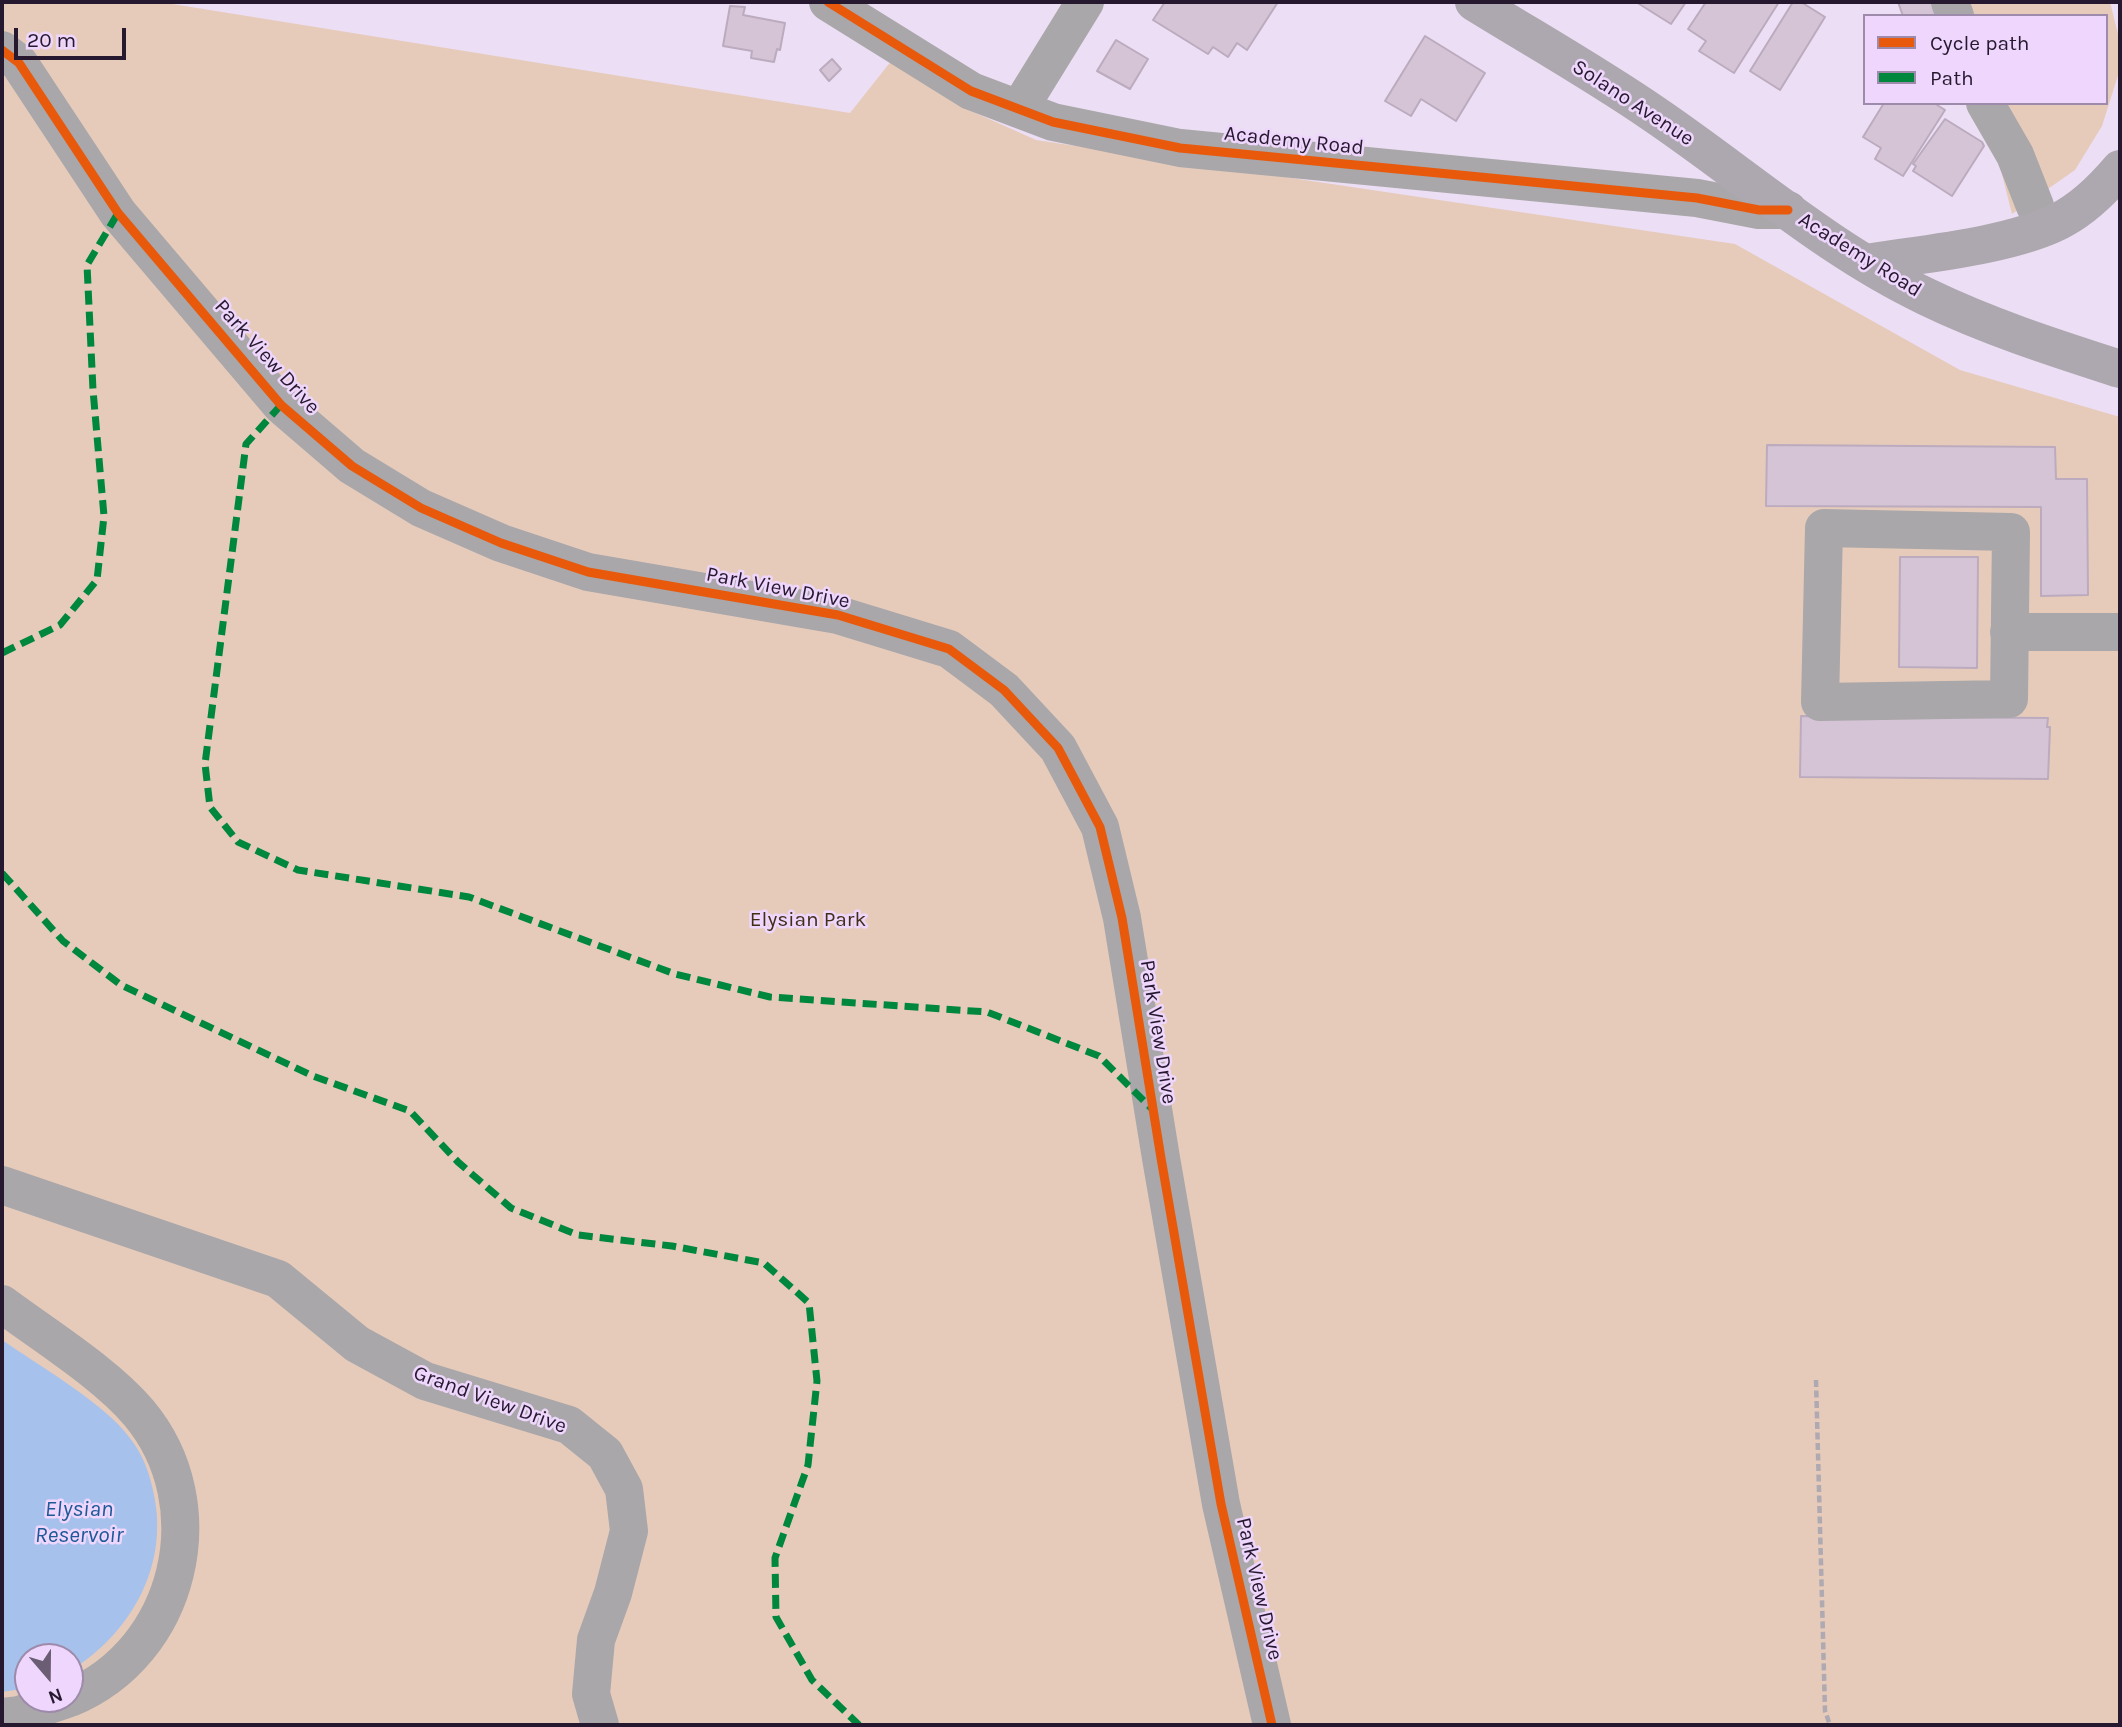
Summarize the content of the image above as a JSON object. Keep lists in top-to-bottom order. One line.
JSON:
{"streets":{"main road":["Solano Avenue","Academy Road"],"street":["Park View Drive","Grand View Drive"]},"crossings":[["Solano Avenue","Academy Road"]],"water":["Elysian Reservoir"],"parks":["Elysian Park"],"legend":["Cycle path","Path"],"scale_bar":"20 m","north":"bottom"}
